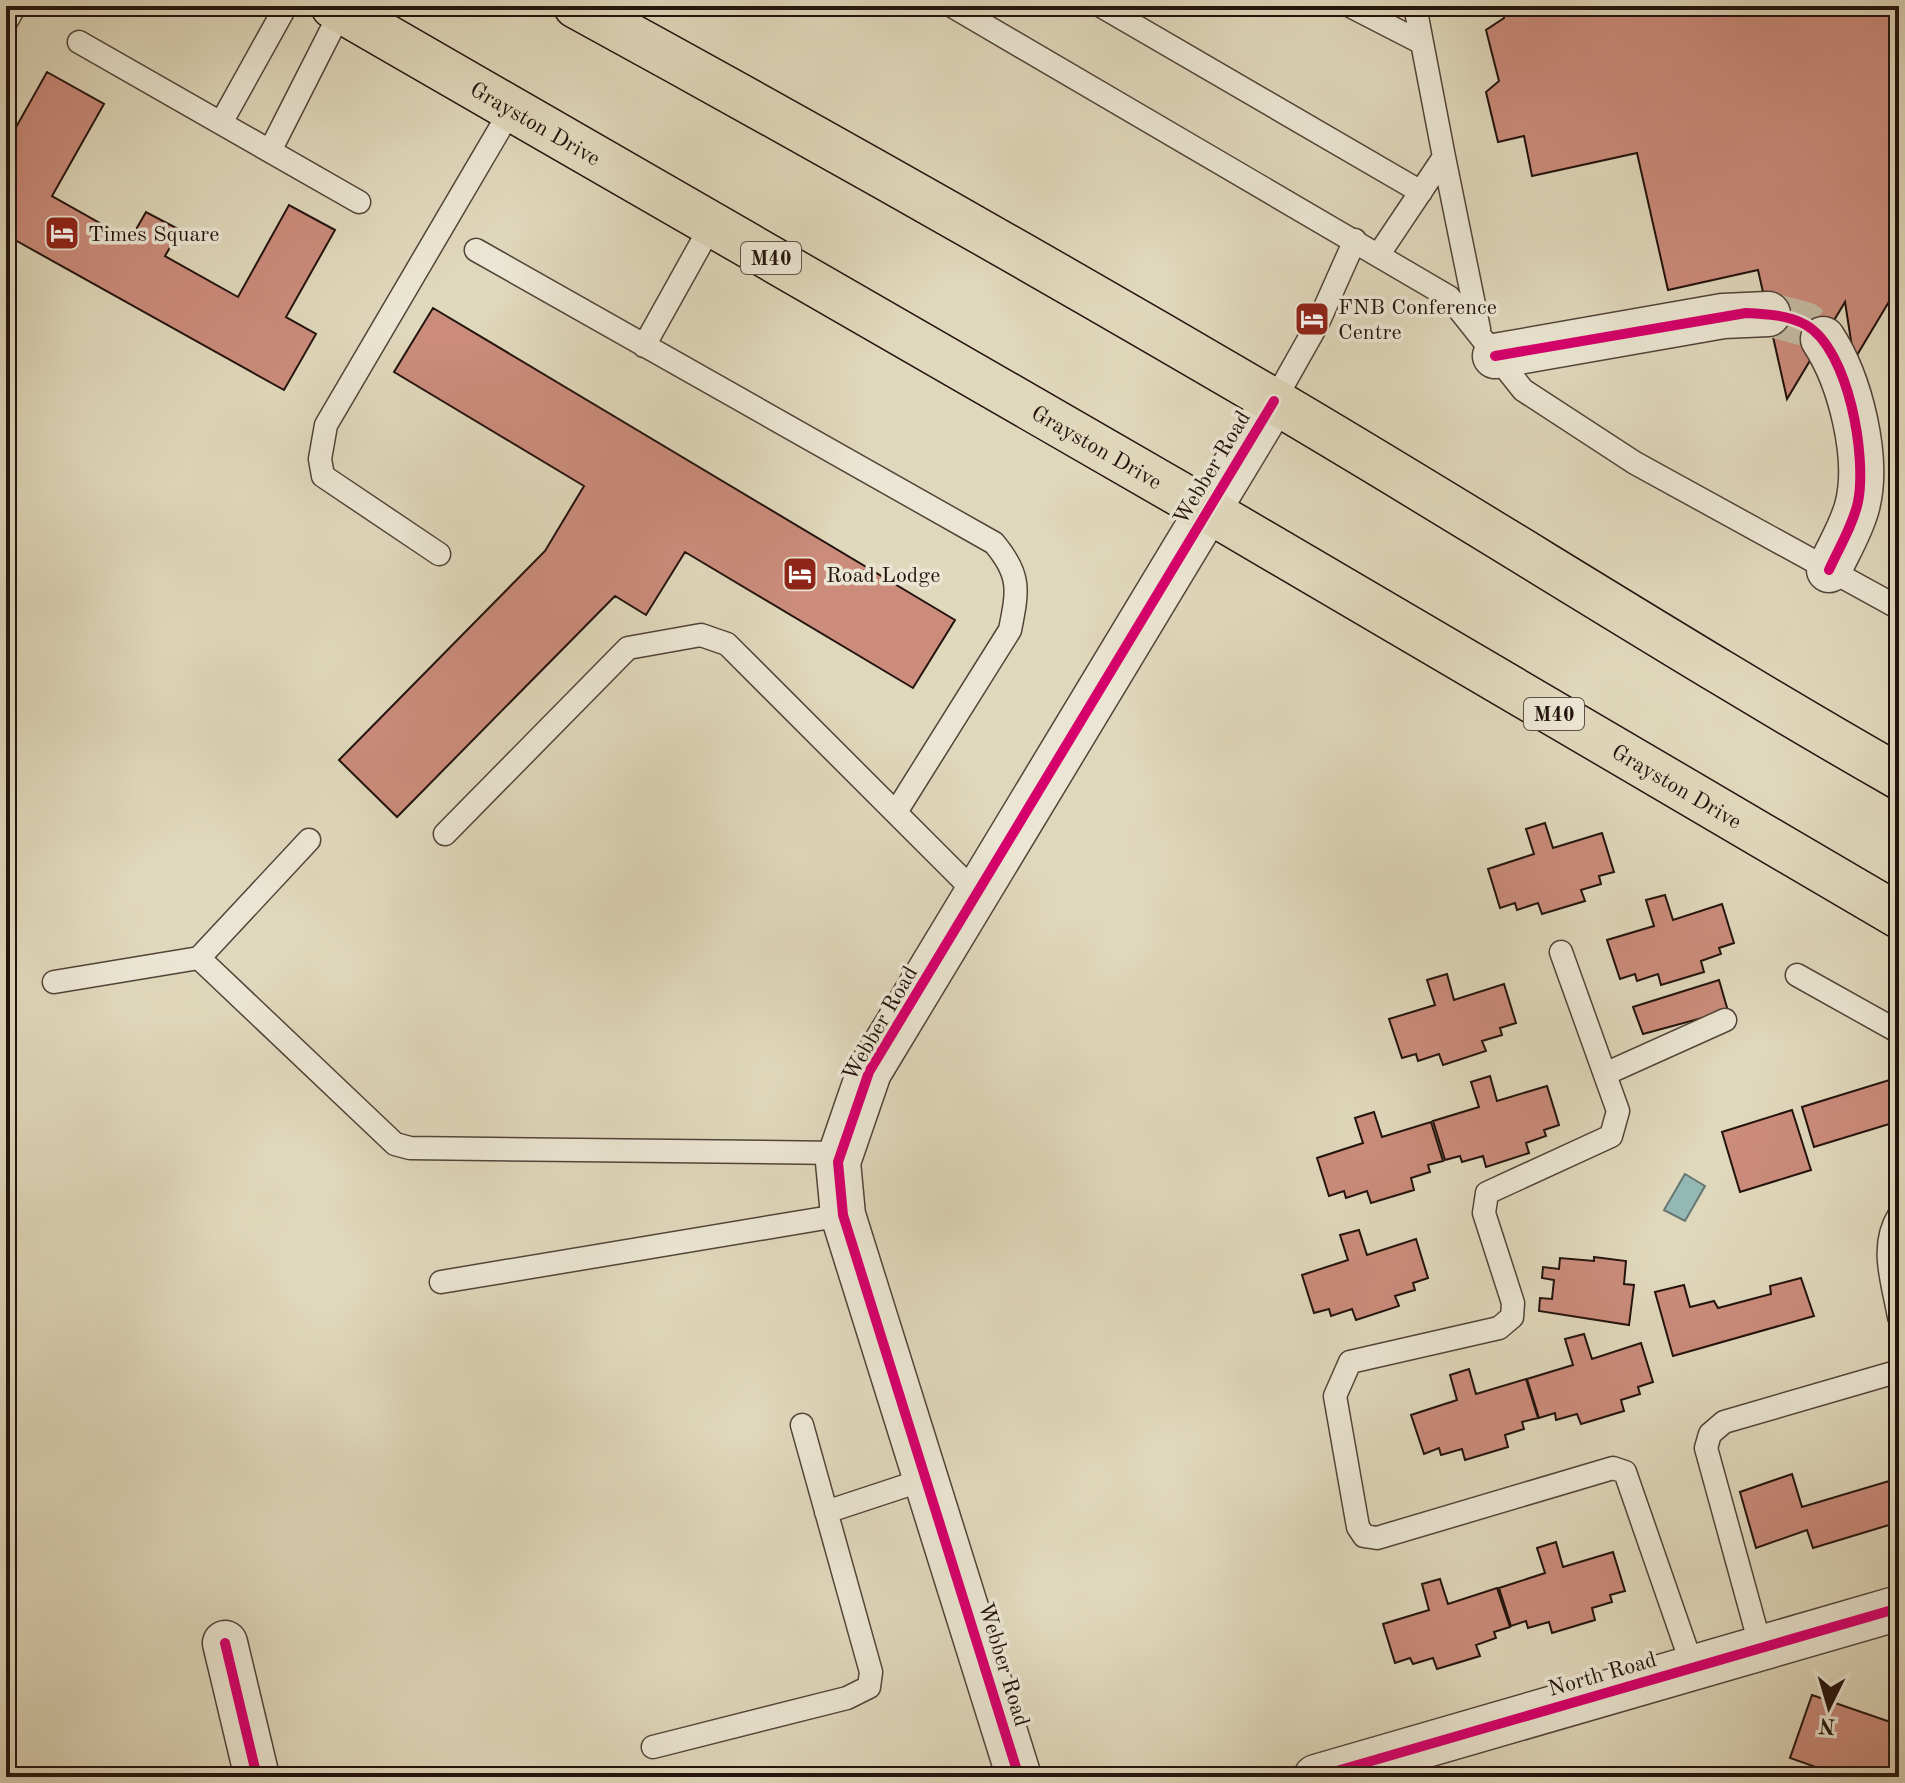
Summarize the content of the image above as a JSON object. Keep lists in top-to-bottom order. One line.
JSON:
{"streets":{"main road":["Grayston Drive","M40"],"street":["Webber Road","North Road"]},"crossings":[["Grayston Drive","Webber Road"]],"places":{"hotel":["Times Square","FNB Conference Centre","Road Lodge"]},"north":"bottom"}
